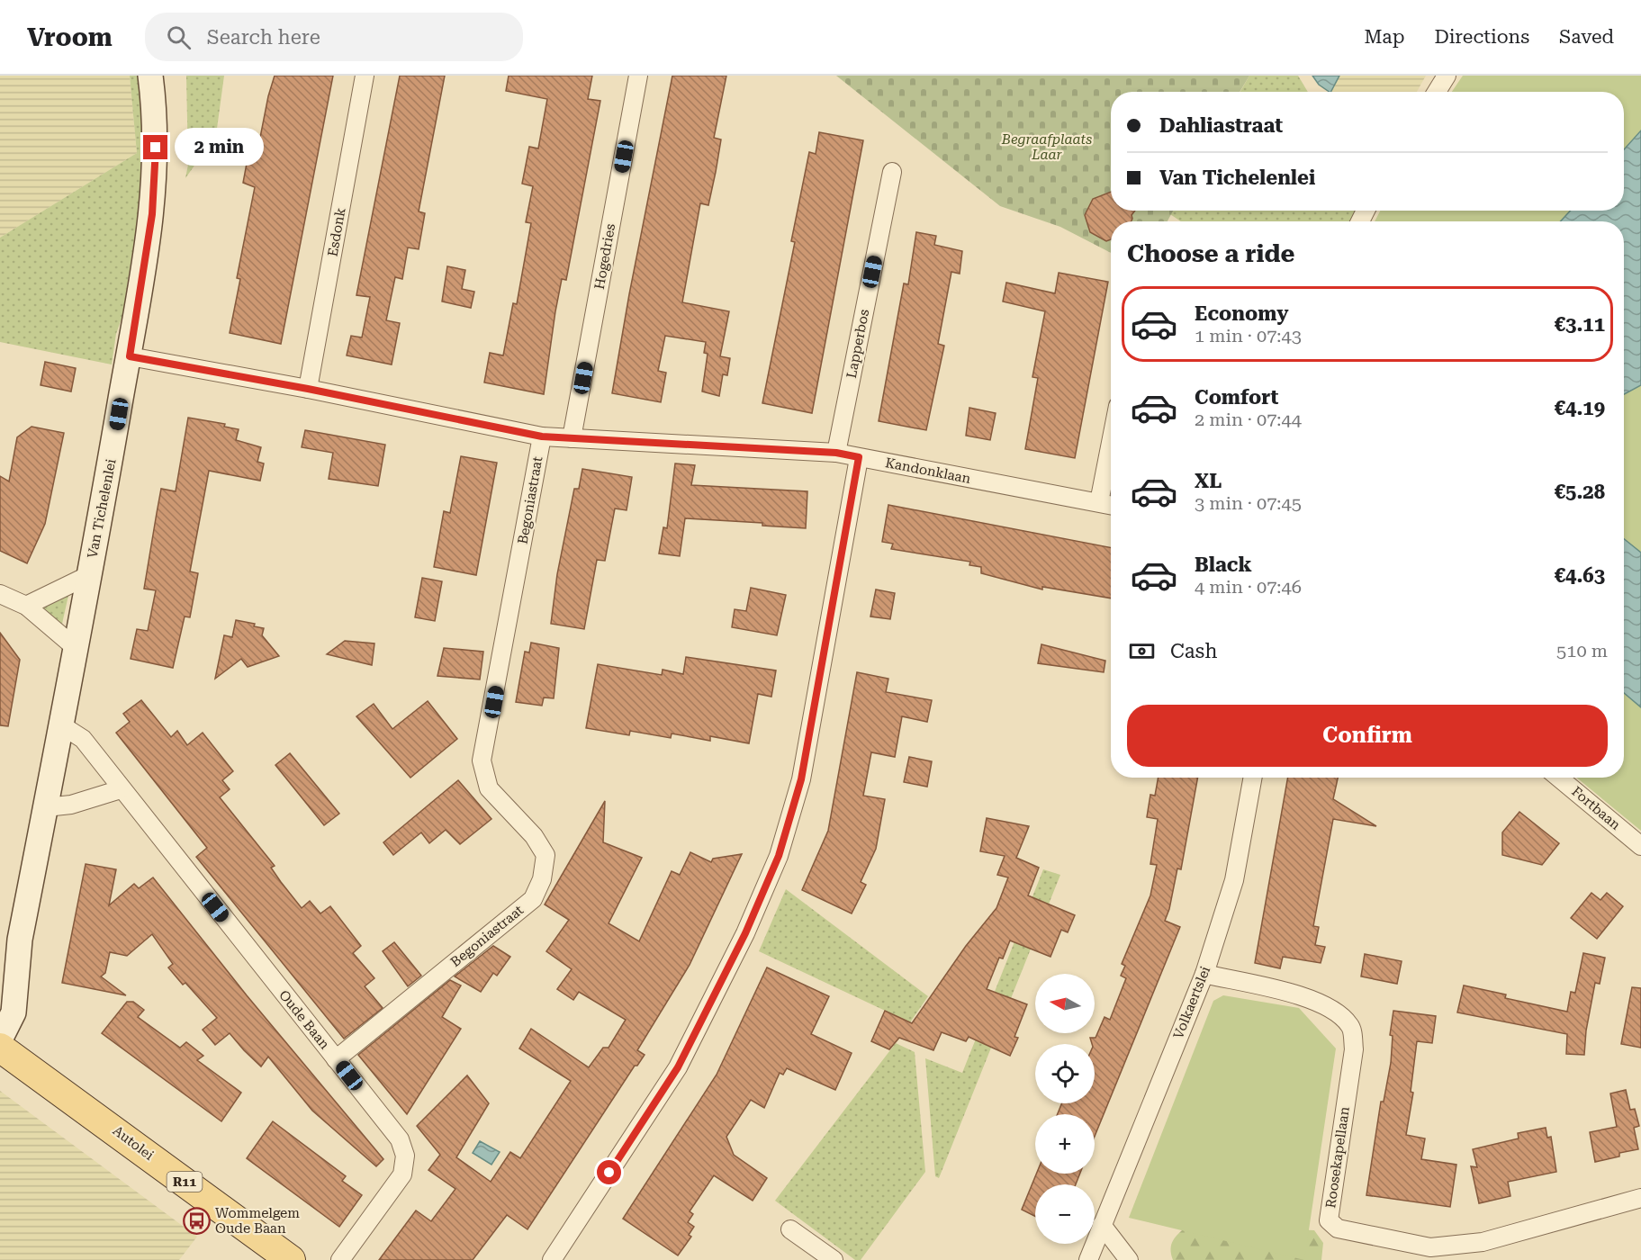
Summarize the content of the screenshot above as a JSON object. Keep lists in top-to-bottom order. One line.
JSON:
{"streets":{"main road":["Autolei","R11"],"street":["Esdonk","Hogedries","Lapperbos","Kandonklaan","Begoniastraat","Van Tichelenlei","Fortbaan","Volkaertslei","Oude Baan","Roosekapellaan"]},"crossings":[["Esdonk","Kandonklaan"],["Hogedries","Kandonklaan"],["Lapperbos","Kandonklaan"],["Kandonklaan","Begoniastraat"],["Kandonklaan","Van Tichelenlei"],["Begoniastraat","Oude Baan"],["Van Tichelenlei","Oude Baan"],["Volkaertslei","Roosekapellaan"]],"parks":["Begraafplaats Laar"],"places":{"bus stop":["Wommelgem Oude Baan"]},"north":"left","page":{"header":"Vroom","search":"Search here","nav":["Map","Directions","Saved"],"banner":["Dahliastraat","Van Tichelenlei"],"bubble":"2 min","heading":"Choose a ride","list":[{"name":"Economy","note":"1 min · 07:43","value":"€3.11"},{"name":"Comfort","note":"2 min · 07:44","value":"€4.19"},{"name":"XL","note":"3 min · 07:45","value":"€5.28"},{"name":"Black","note":"4 min · 07:46","value":"€4.63"}],"pay":["Cash","510 m"],"buttons":"Confirm","map_buttons":["+","−"]}}
